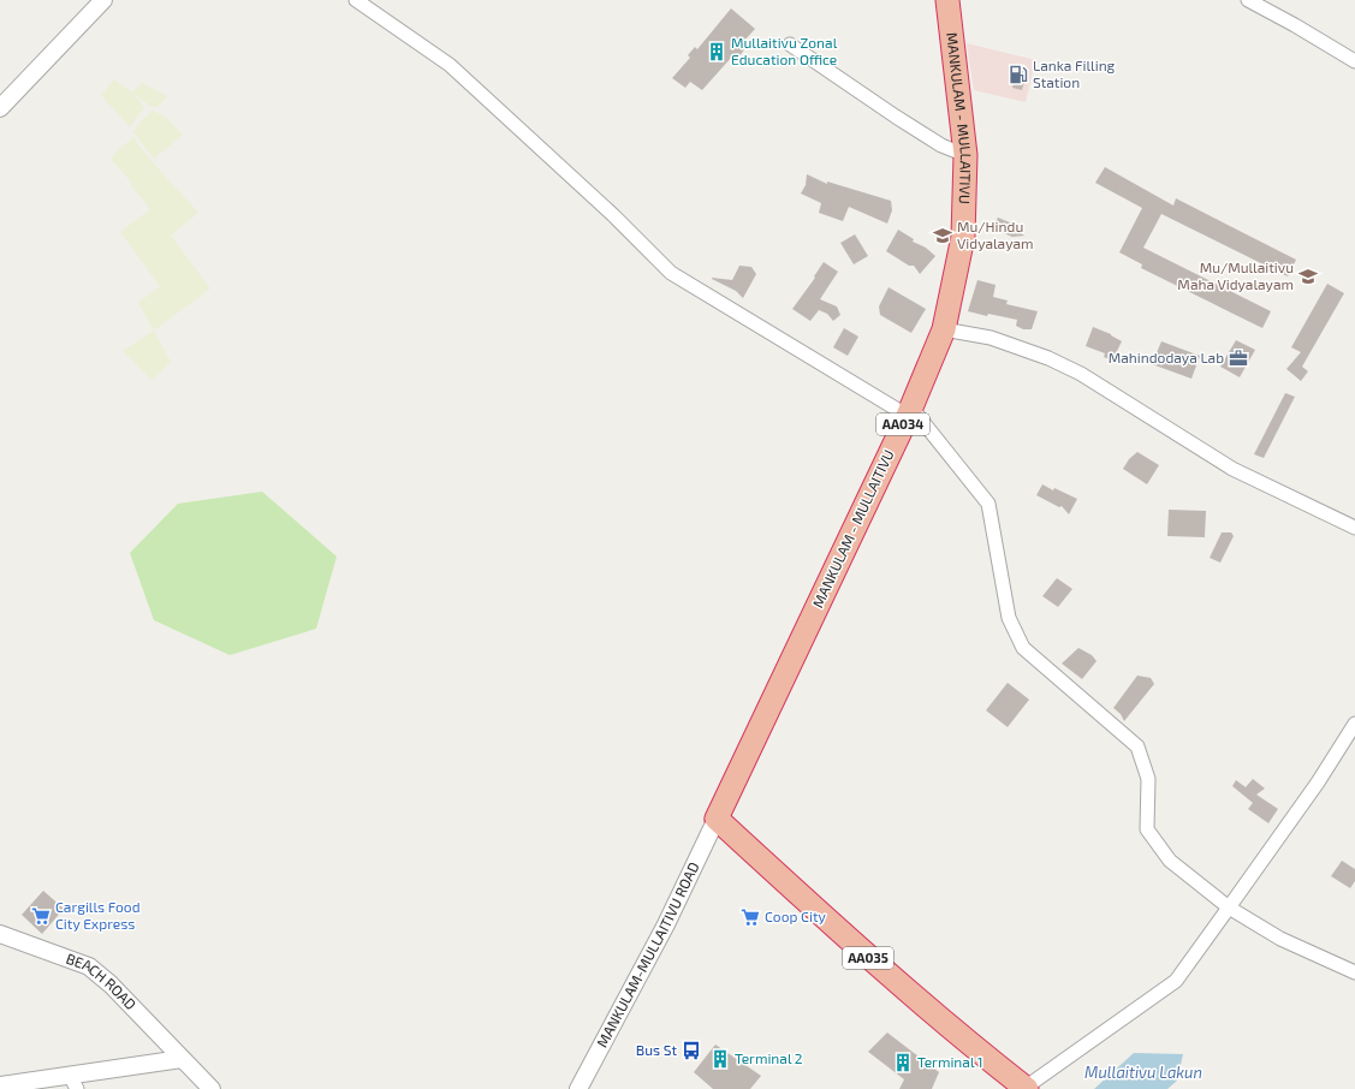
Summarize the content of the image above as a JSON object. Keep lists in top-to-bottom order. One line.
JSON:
{"streets":{"highway":["MANKULAM - MULLAITIVU","AA034","AA035"],"street":["MANKULAM-MULLAITIVU ROAD","BEACH ROAD"]},"crossings":[["MANKULAM - MULLAITIVU","MANKULAM-MULLAITIVU ROAD"],["MANKULAM - MULLAITIVU","AA035"],["MANKULAM-MULLAITIVU ROAD","AA035"]],"water":["Mullaitivu Lakun"],"places":{"building":["Mullaitivu Zonal Education Office","Terminal 2","Terminal 1"],"fuel station":["Lanka Filling Station"],"school or university":["Mu/Hindu Vidyalayam","Mu/Mullaitivu Maha Vidyalayam"],"office":["Mahindodaya Lab"],"supermarket":["Cargills Food City Express","Coop City"],"bus stop":["Bus St"]}}
